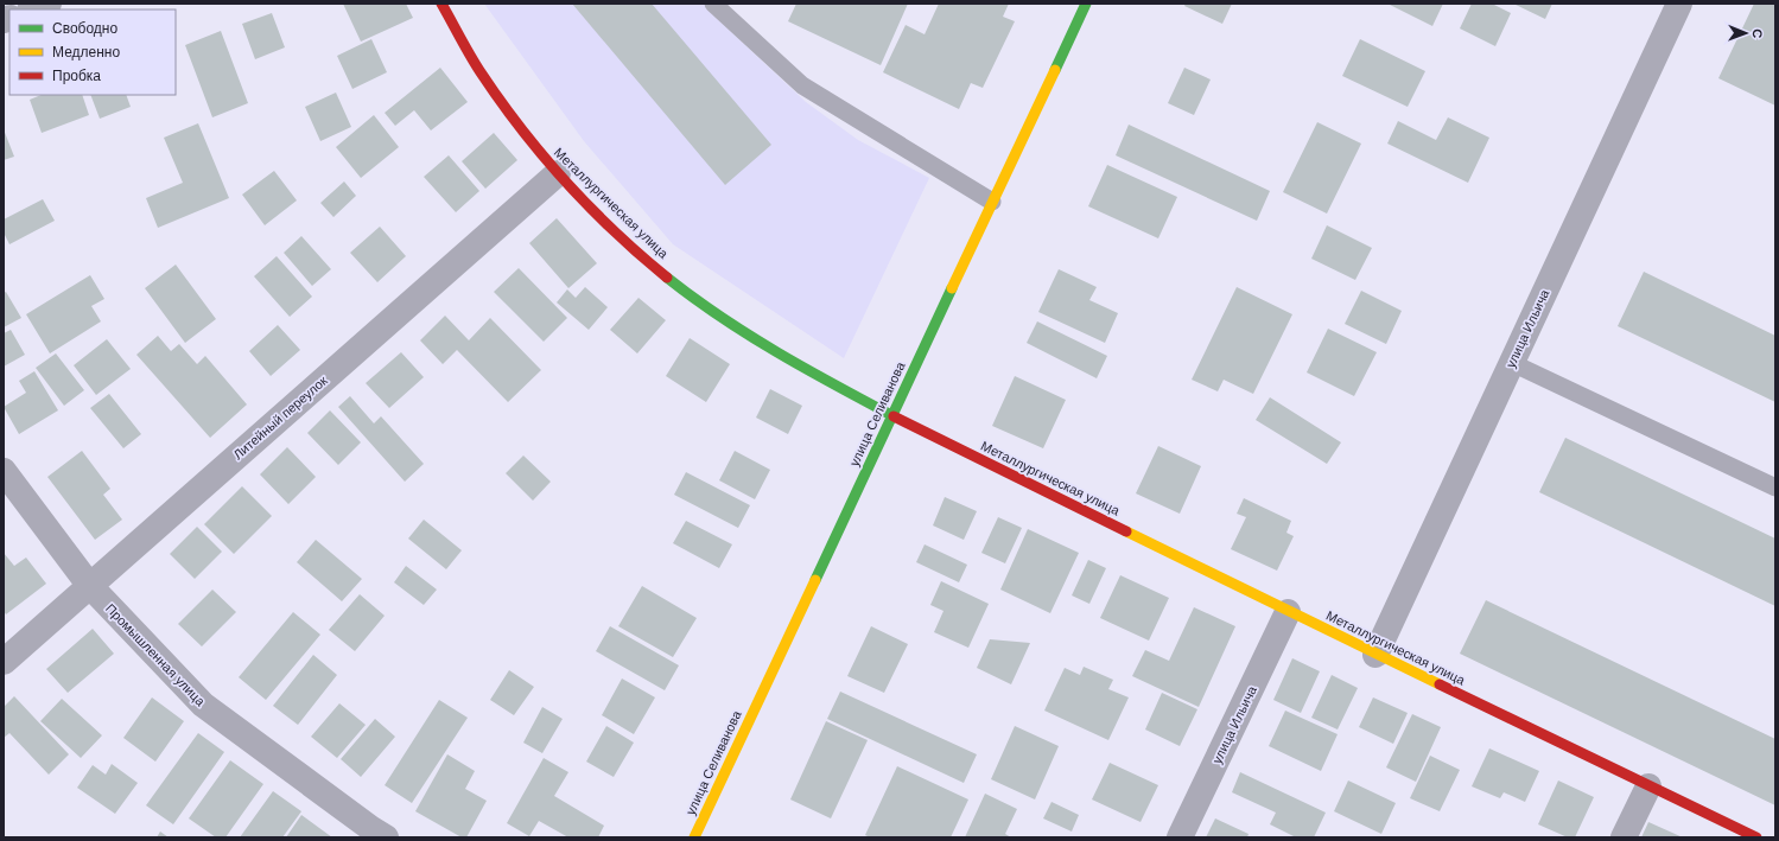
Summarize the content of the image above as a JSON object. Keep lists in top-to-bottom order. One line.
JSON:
{"streets":{"street":["Металлургическая улица","улица Ильича","улица Селиванова","Литейный переулок","Промышленная улица"]},"crossings":[["Металлургическая улица","улица Ильича"],["Металлургическая улица","улица Селиванова"],["Металлургическая улица","Литейный переулок"],["Литейный переулок","Промышленная улица"]],"legend":["Свободно","Медленно","Пробка"],"north":"right"}
